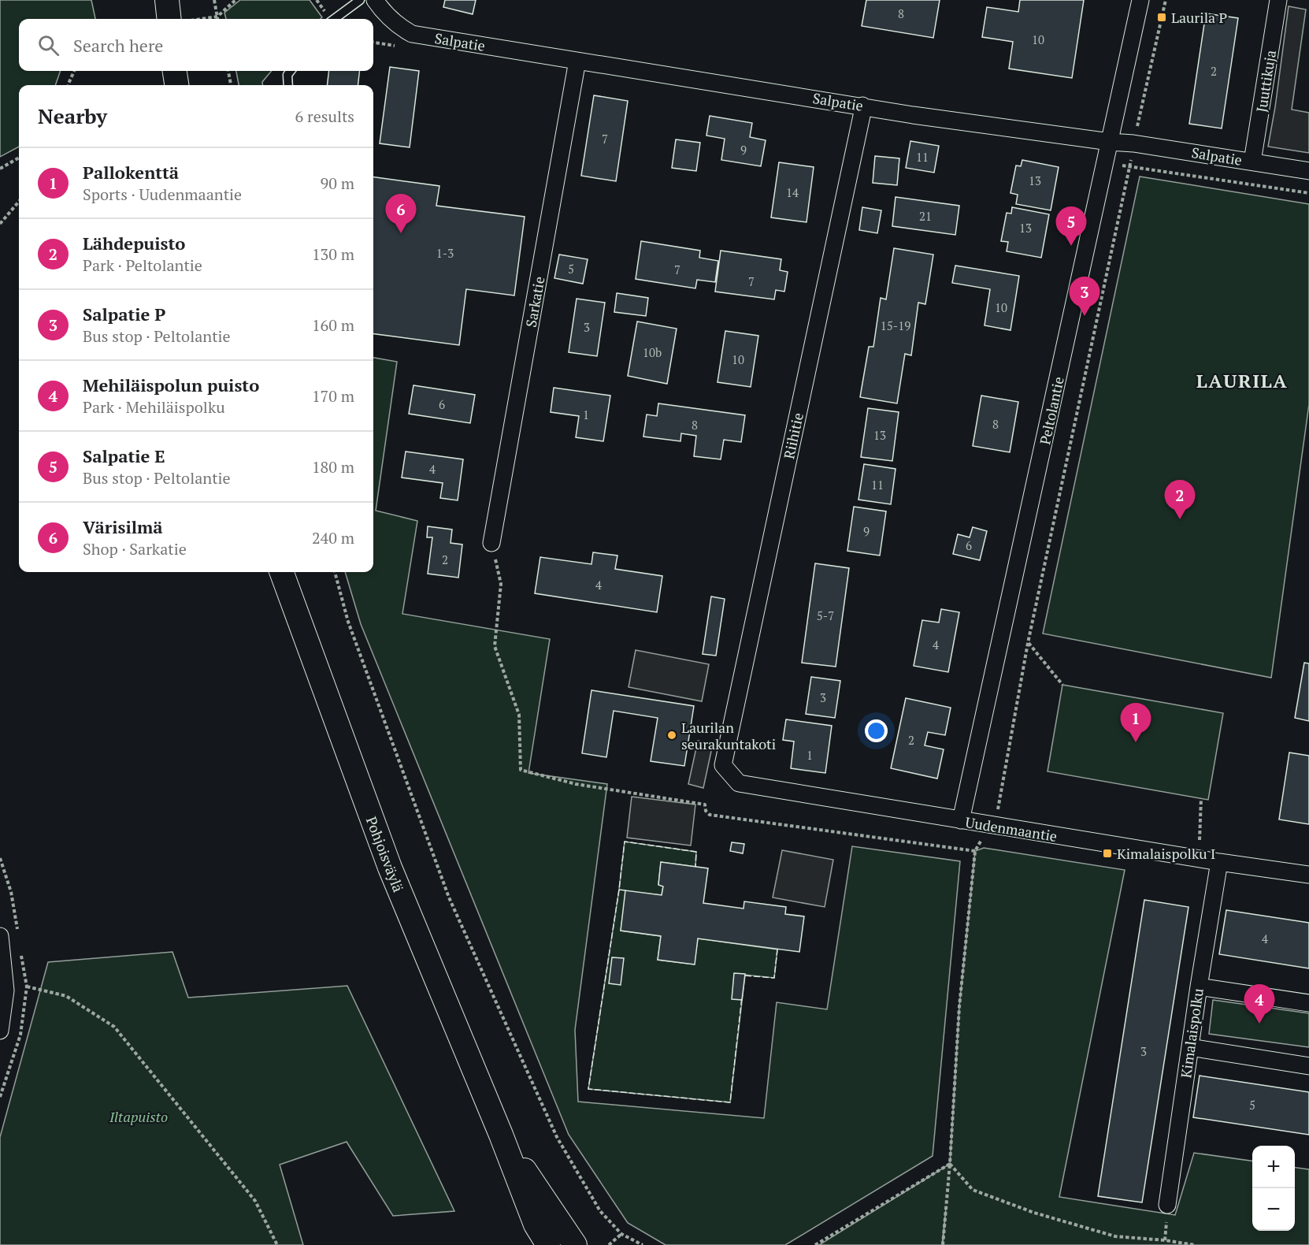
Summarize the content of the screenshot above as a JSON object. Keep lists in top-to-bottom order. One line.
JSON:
{"streets":{"main road":["Pohjoisväylä"],"street":["Salpatie","Juuttikuja","Sarkatie","Peltolantie","Riihitie","Uudenmaantie","Kimalaispolku"]},"crossings":[["Salpatie","Juuttikuja"],["Salpatie","Sarkatie"],["Salpatie","Peltolantie"],["Salpatie","Riihitie"],["Peltolantie","Uudenmaantie"],["Riihitie","Uudenmaantie"],["Uudenmaantie","Kimalaispolku"]],"districts":["LAURILA"],"parks":["Iltapuisto"],"places":{"transit":["Laurila P","Kimalaispolku I"],"other":["Laurilan seurakuntakoti"]},"house_numbers":["8","10","2","7","9","11","13","14","21","13","1-3","5","7","7","10","15-19","3","10b","10","6","1","8","8","13","4","11","9","6","2","4","5-7","4","3","2","1","4","3","5"],"page":{"search":"Search here","heading":["Nearby","6 results"],"list":[{"mark":"1","name":"Pallokenttä","note":"Sports · Uudenmaantie","value":"90 m"},{"mark":"2","name":"Lähdepuisto","note":"Park · Peltolantie","value":"130 m"},{"mark":"3","name":"Salpatie P","note":"Bus stop · Peltolantie","value":"160 m"},{"mark":"4","name":"Mehiläispolun puisto","note":"Park · Mehiläispolku","value":"170 m"},{"mark":"5","name":"Salpatie E","note":"Bus stop · Peltolantie","value":"180 m"},{"mark":"6","name":"Värisilmä","note":"Shop · Sarkatie","value":"240 m"}],"pins":["6","5","3","2","1","4"],"map_buttons":["+","−"]}}
